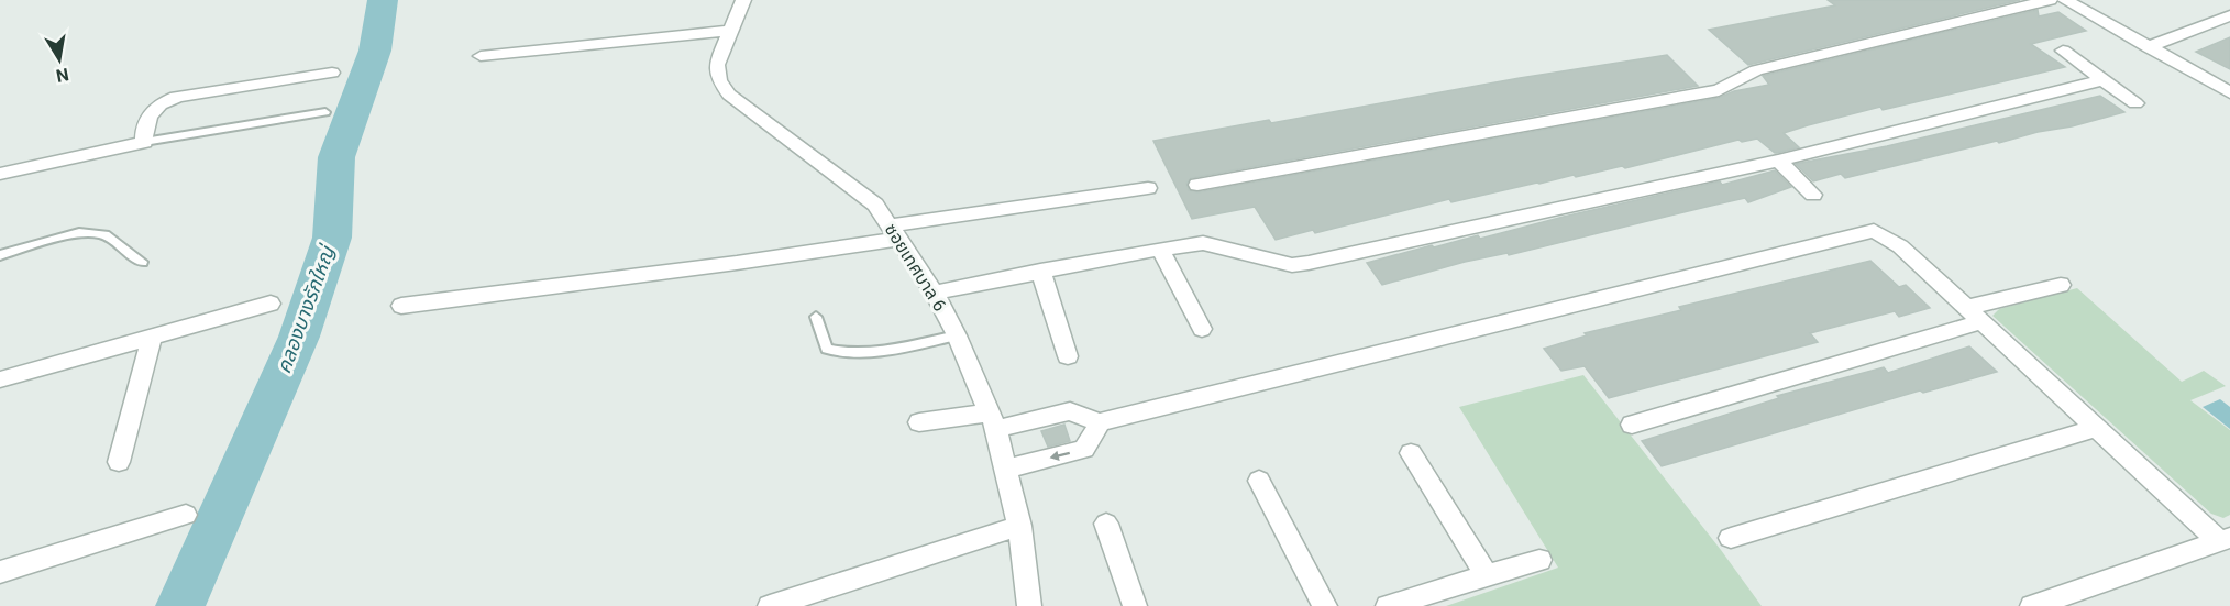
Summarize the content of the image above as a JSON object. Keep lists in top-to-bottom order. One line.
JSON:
{"streets":{"street":["ซอยเทศบาล 6"]},"water":["คลองบางรักใหญ่"],"north":"bottom"}
